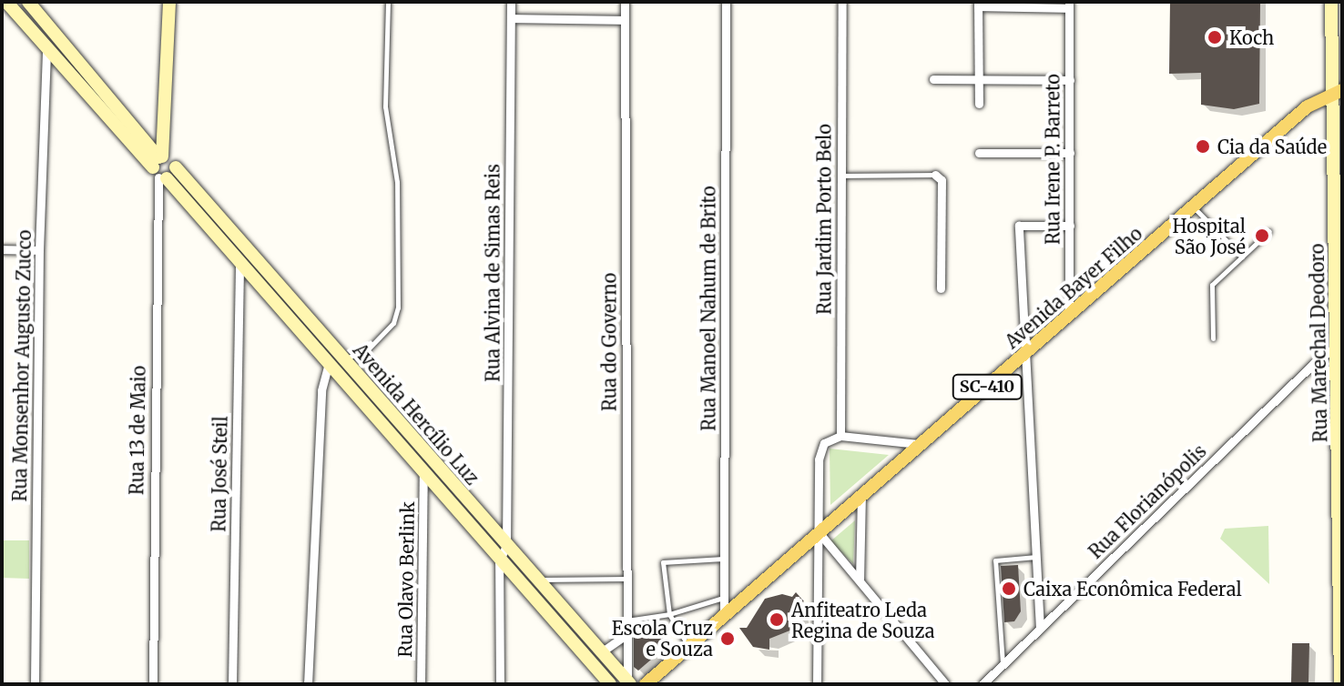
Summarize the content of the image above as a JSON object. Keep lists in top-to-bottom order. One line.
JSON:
{"streets":{"main road":["Avenida Bayer Filho","SC-410"],"street":["Rua Irene P. Barreto","Rua Jardim Porto Belo","Rua Alvina de Simas Reis","Rua Manoel Nahum de Brito","Rua do Governo","Rua Marechal Deodoro","Rua Monsenhor Augusto Zucco","Avenida Hercílio Luz","Rua 13 de Maio","Rua José Steil","Rua Florianópolis","Rua Olavo Berlink"]},"crossings":[["Rua Irene P. Barreto","Avenida Bayer Filho"],["Rua Alvina de Simas Reis","Avenida Hercílio Luz"],["Avenida Bayer Filho","Rua Manoel Nahum de Brito"],["Avenida Bayer Filho","Rua Marechal Deodoro"],["Rua do Governo","Avenida Hercílio Luz"],["Rua Marechal Deodoro","Rua Florianópolis"],["Rua Monsenhor Augusto Zucco","Avenida Hercílio Luz"],["Avenida Hercílio Luz","Rua 13 de Maio"],["Avenida Hercílio Luz","Rua José Steil"],["Avenida Hercílio Luz","Rua Olavo Berlink"]],"places":["Koch","Cia da Saúde","Hospital São José","Caixa Econômica Federal","Anfiteatro Leda Regina de Souza","Escola Cruz e Souza"]}
